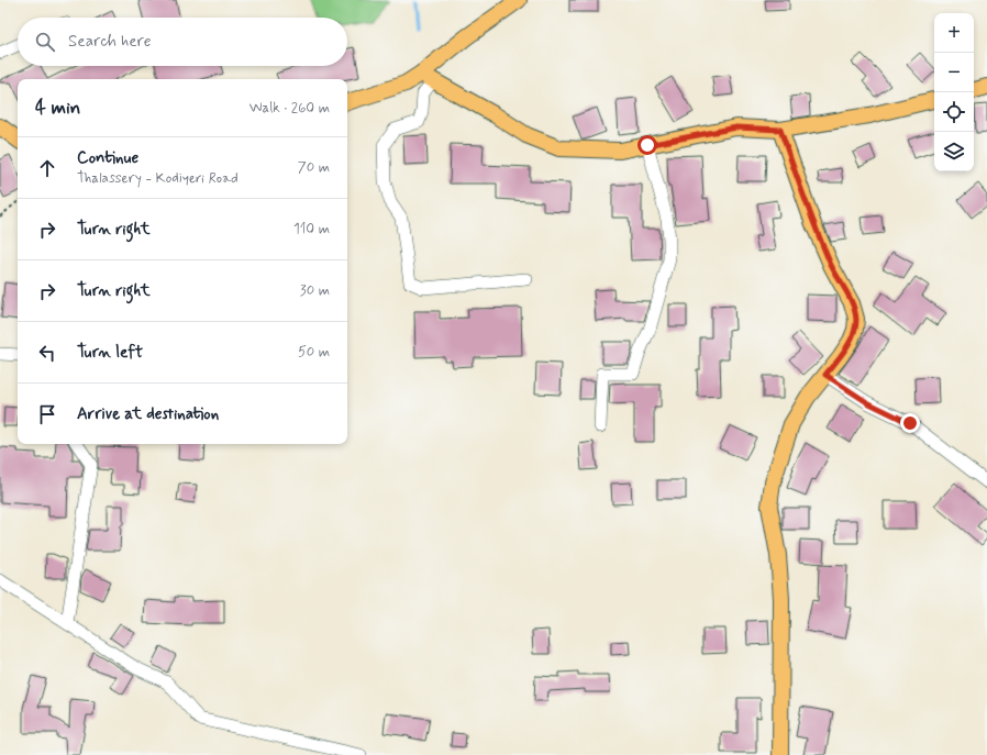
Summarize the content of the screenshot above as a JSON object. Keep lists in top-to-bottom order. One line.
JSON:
{"page":{"map_buttons":["+","−"],"search":"Search here","heading":["4 min","Walk · 260 m"],"list":[["Continue","Thalassery - Kodiyeri Road","70 m"],["Turn right","110 m"],["Turn right","30 m"],["Turn left","50 m"],"Arrive at destination"]}}
